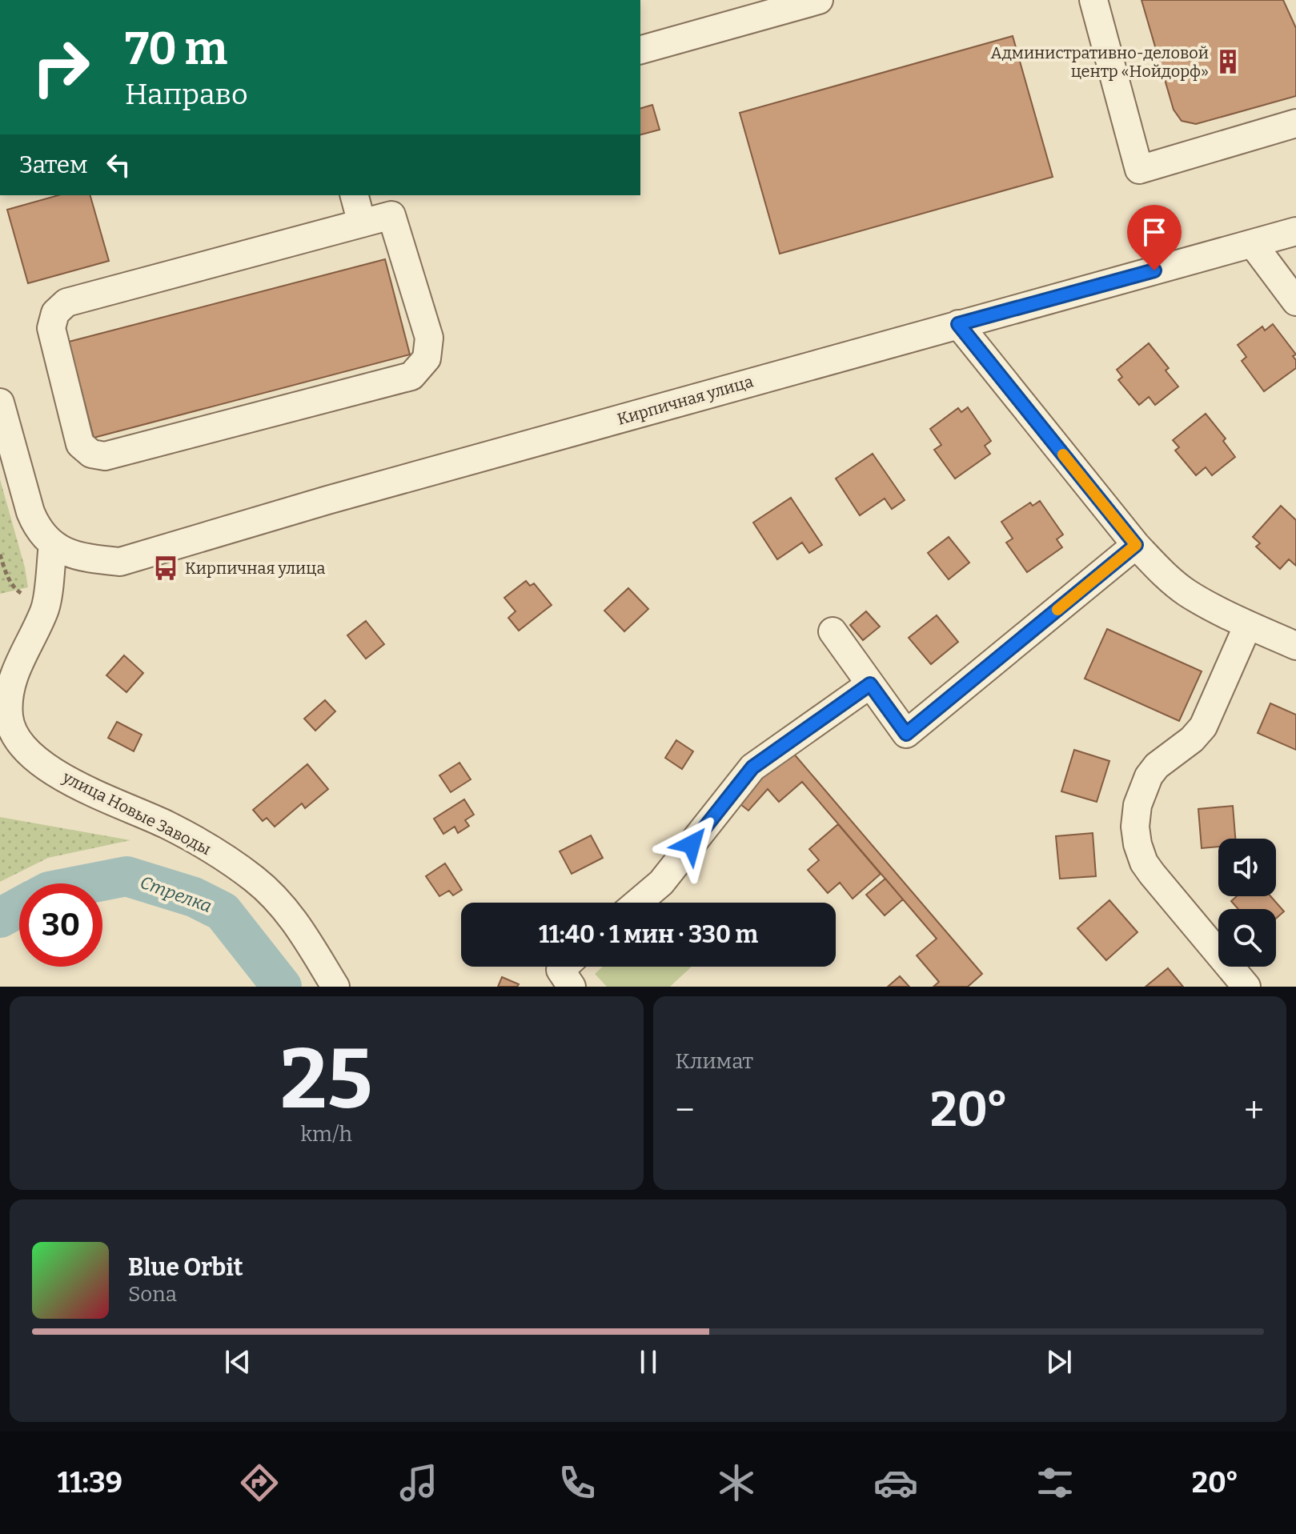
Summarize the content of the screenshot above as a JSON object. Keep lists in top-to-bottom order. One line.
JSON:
{"streets":{"street":["Кирпичная улица","улица Новые Заводы"]},"crossings":[["Кирпичная улица","улица Новые Заводы"]],"water":["Стрелка"],"places":{"building":["Административно-деловой центр «Нойдорф»"],"bus stop":["Кирпичная улица"]},"page":{"turn":["70 m","Направо"],"then":"Затем","limit":"30","trip":"11:40 · 1 мин · 330 m","tile":[["25","km/h"],"Климат"],"heat":["−","20°","+"],"song":["Blue Orbit","Sona"],"tabs":["11:39","20°"]}}
